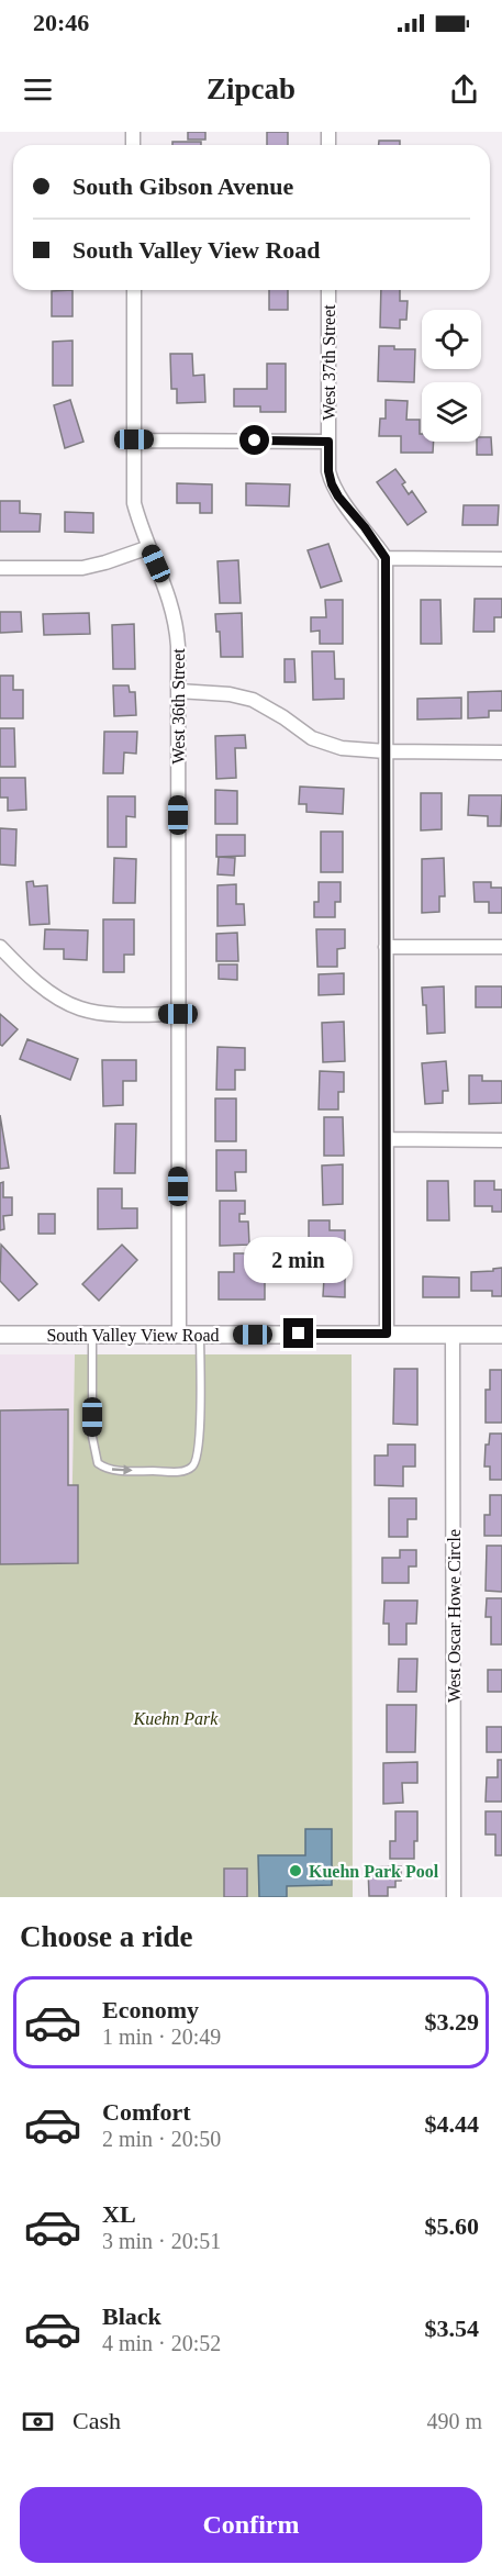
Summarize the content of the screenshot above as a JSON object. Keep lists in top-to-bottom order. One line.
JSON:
{"streets":{"street":["West 37th Street","West 36th Street","South Valley View Road","West Oscar Howe Circle"]},"crossings":[["West 36th Street","South Valley View Road"],["South Valley View Road","West Oscar Howe Circle"]],"parks":["Kuehn Park"],"places":["Kuehn Park Pool"],"page":{"status":"20:46","header":"Zipcab","banner":["South Gibson Avenue","South Valley View Road"],"bubble":"2 min","heading":"Choose a ride","list":[{"name":"Economy","note":"1 min · 20:49","value":"$3.29"},{"name":"Comfort","note":"2 min · 20:50","value":"$4.44"},{"name":"XL","note":"3 min · 20:51","value":"$5.60"},{"name":"Black","note":"4 min · 20:52","value":"$3.54"}],"pay":["Cash","490 m"],"buttons":"Confirm"}}
